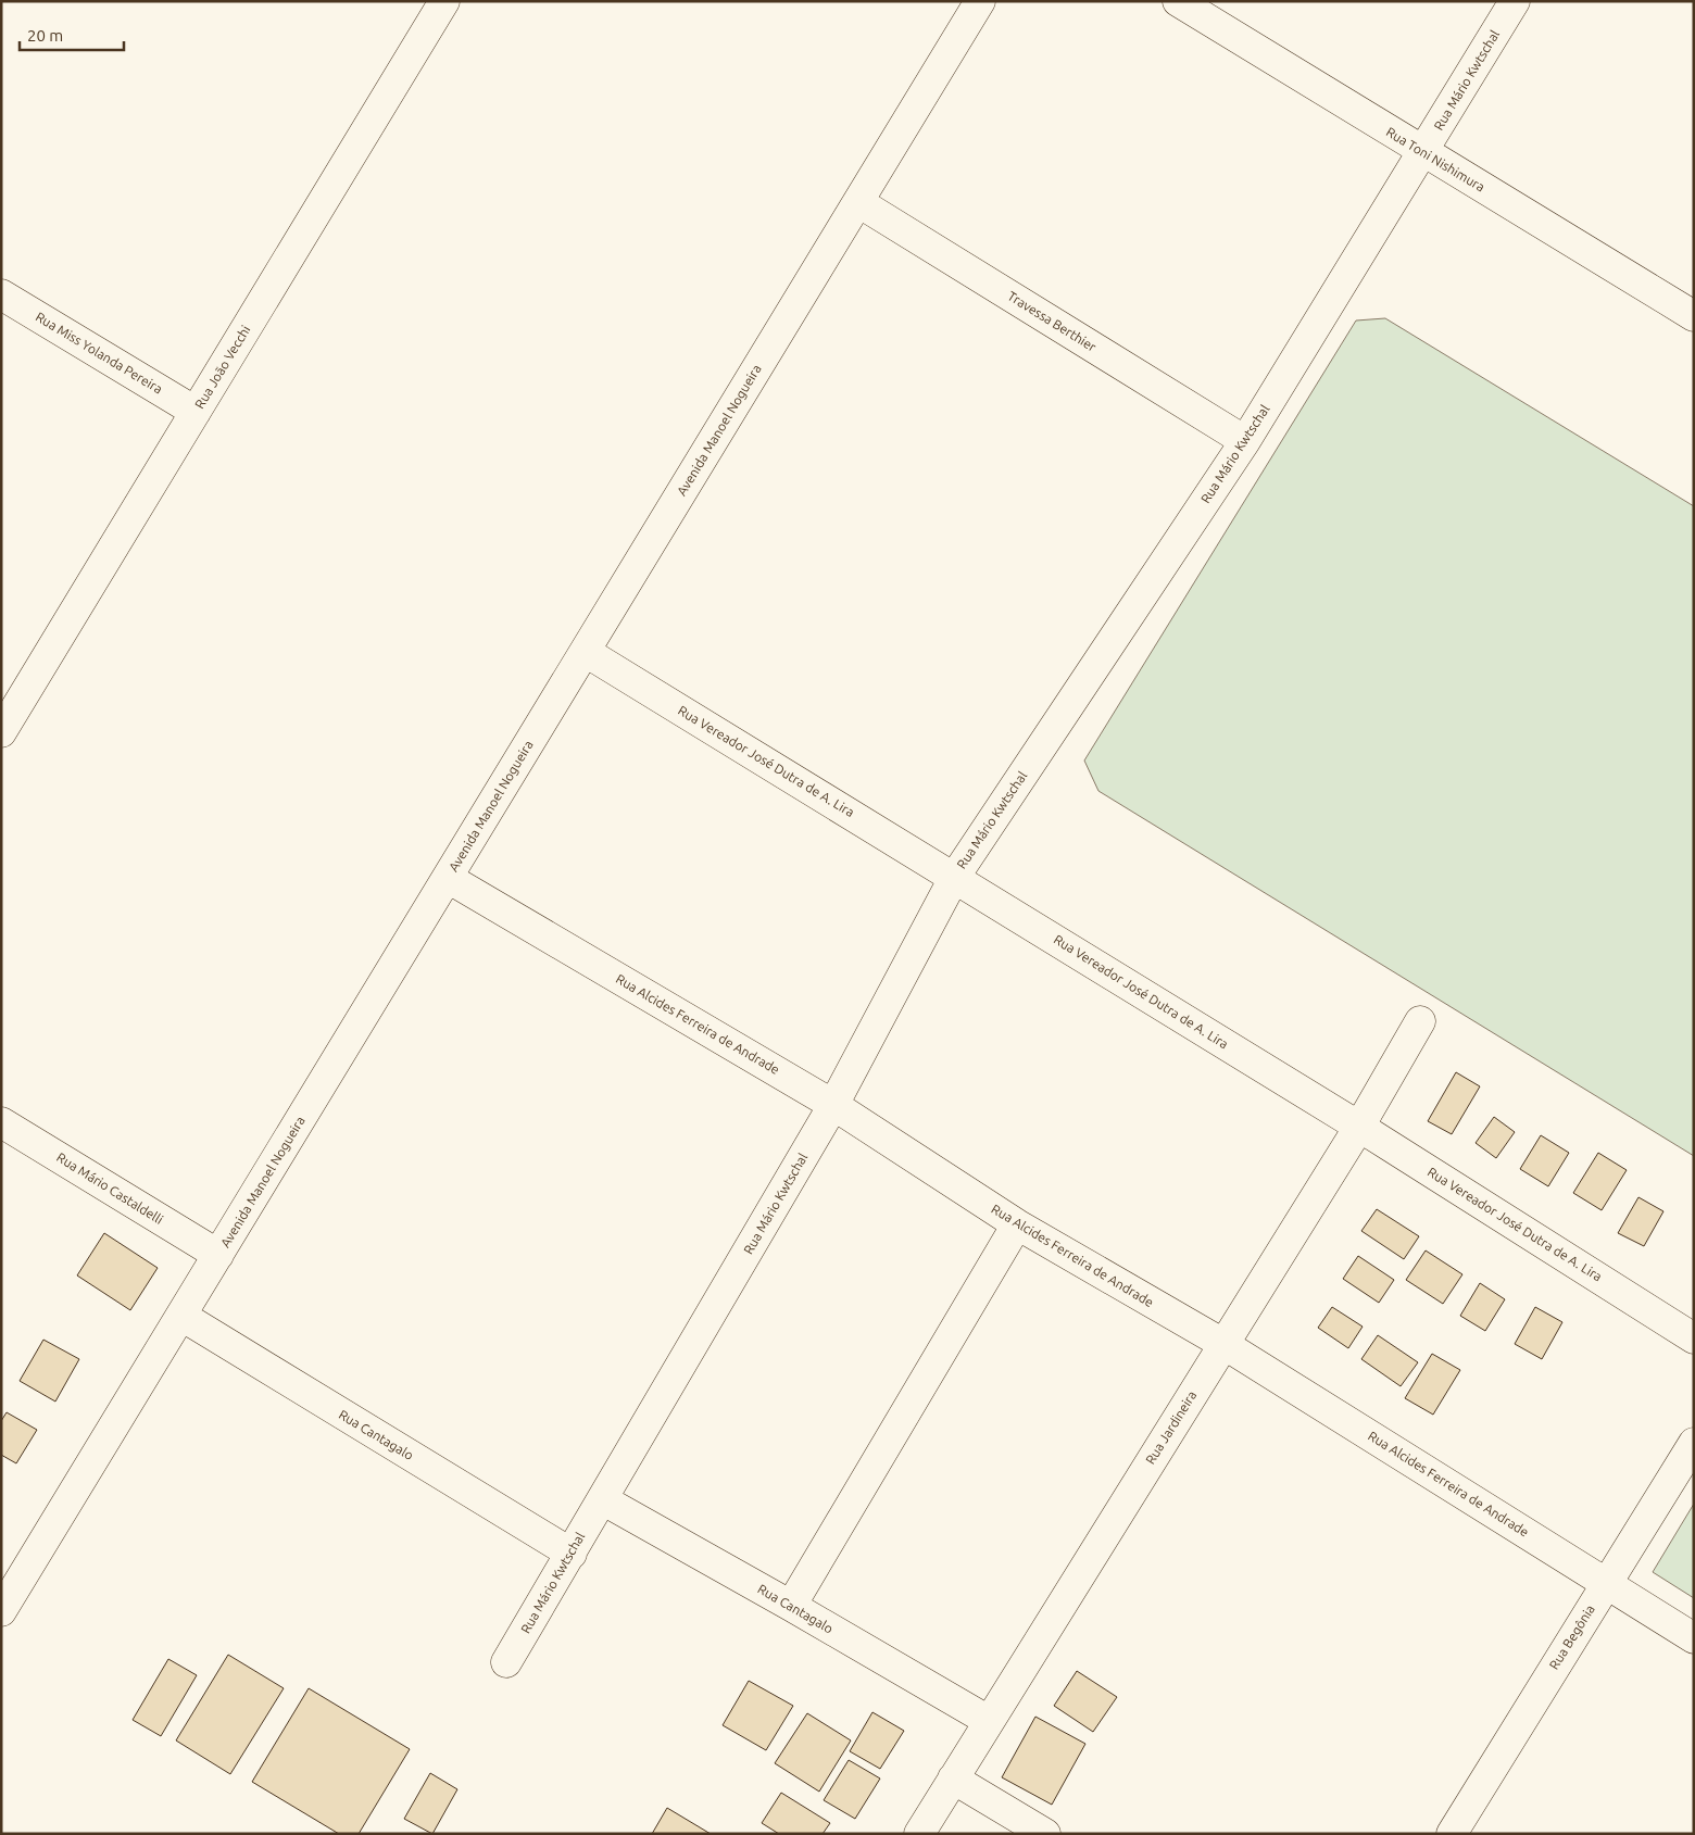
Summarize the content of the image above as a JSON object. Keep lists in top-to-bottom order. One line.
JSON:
{"streets":{"street":["Rua Mário Kwtschal","Rua Toni Nishimura","Travessa Berthier","Rua Miss Yolanda Pereira","Rua João Vecchi","Avenida Manoel Nogueira","Rua Vereador José Dutra de A. Lira","Rua Alcides Ferreira de Andrade","Rua Mário Castaldelli","Rua Jardineira","Rua Cantagalo","Rua Begônia"]},"crossings":[["Rua Mário Kwtschal","Rua Toni Nishimura"],["Rua Mário Kwtschal","Travessa Berthier"],["Rua Mário Kwtschal","Rua Vereador José Dutra de A. Lira"],["Rua Mário Kwtschal","Rua Alcides Ferreira de Andrade"],["Rua Mário Kwtschal","Rua Cantagalo"],["Travessa Berthier","Avenida Manoel Nogueira"],["Rua Miss Yolanda Pereira","Rua João Vecchi"],["Avenida Manoel Nogueira","Rua Vereador José Dutra de A. Lira"],["Avenida Manoel Nogueira","Rua Alcides Ferreira de Andrade"],["Avenida Manoel Nogueira","Rua Mário Castaldelli"],["Avenida Manoel Nogueira","Rua Cantagalo"],["Rua Vereador José Dutra de A. Lira","Rua Jardineira"],["Rua Alcides Ferreira de Andrade","Rua Jardineira"],["Rua Alcides Ferreira de Andrade","Rua Begônia"],["Rua Jardineira","Rua Cantagalo"]],"scale_bar":"20 m"}
